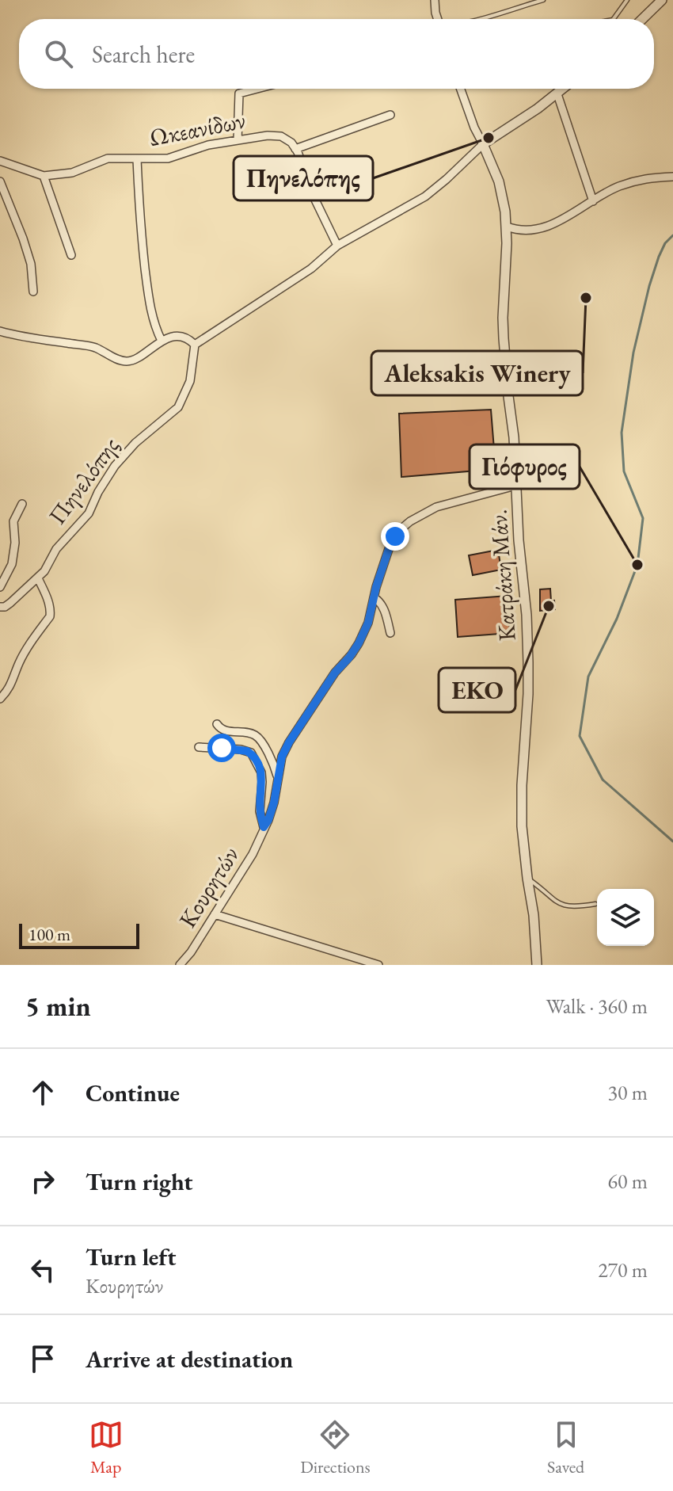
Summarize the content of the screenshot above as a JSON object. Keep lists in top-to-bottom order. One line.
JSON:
{"streets":{"street":["Ωκεανίδων","Πηνελόπης","Κατράκη Μάν.","Κουρητών"]},"crossings":[["Κατράκη Μάν.","Κουρητών"]],"places":["Πηνελόπης","Aleksakis Winery","Γιόφυρος","EKO"],"scale_bar":"100 m","page":{"search":"Search here","scale":"100 m","heading":["5 min","Walk · 360 m"],"list":[["Continue","30 m"],["Turn right","60 m"],["Turn left","Κουρητών","270 m"],"Arrive at destination"],"nav":["Map","Directions","Saved"]}}
